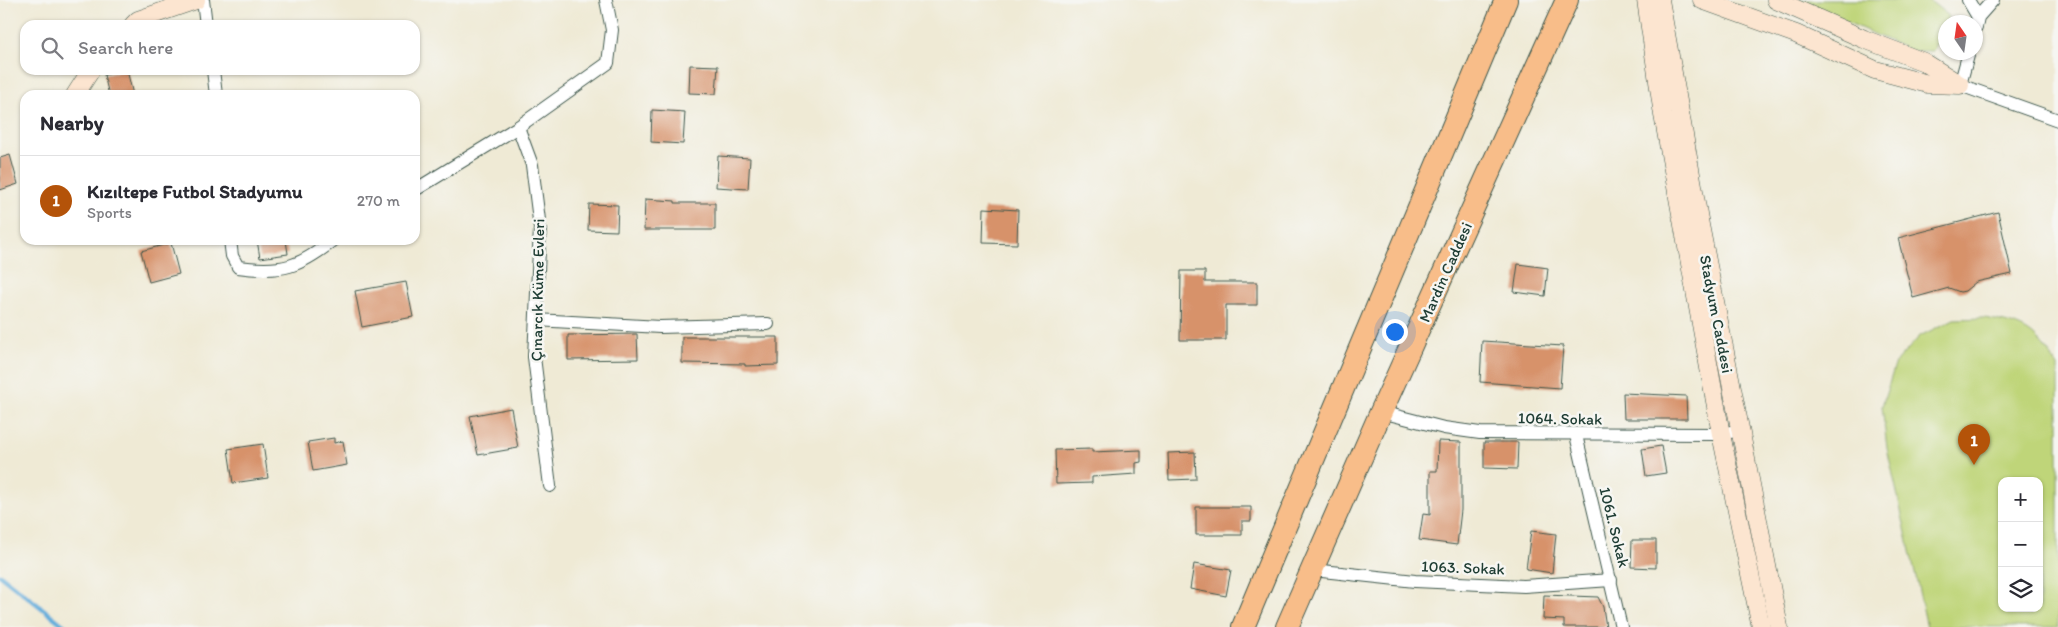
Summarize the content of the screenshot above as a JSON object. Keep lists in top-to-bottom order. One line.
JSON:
{"streets":{"highway":["Mardin Caddesi"],"street":["Çınarcık Küme Evleri","Stadyum Caddesi","1064. Sokak","1061. Sokak","1063. Sokak"]},"crossings":[["Mardin Caddesi","1064. Sokak"],["Mardin Caddesi","1063. Sokak"],["Stadyum Caddesi","1064. Sokak"],["1064. Sokak","1061. Sokak"],["1061. Sokak","1063. Sokak"]],"north":"top","page":{"search":"Search here","heading":"Nearby","list":[{"mark":"1","name":"Kızıltepe Futbol Stadyumu","note":"Sports","value":"270 m"}],"pins":"1","map_buttons":["+","−"]}}
